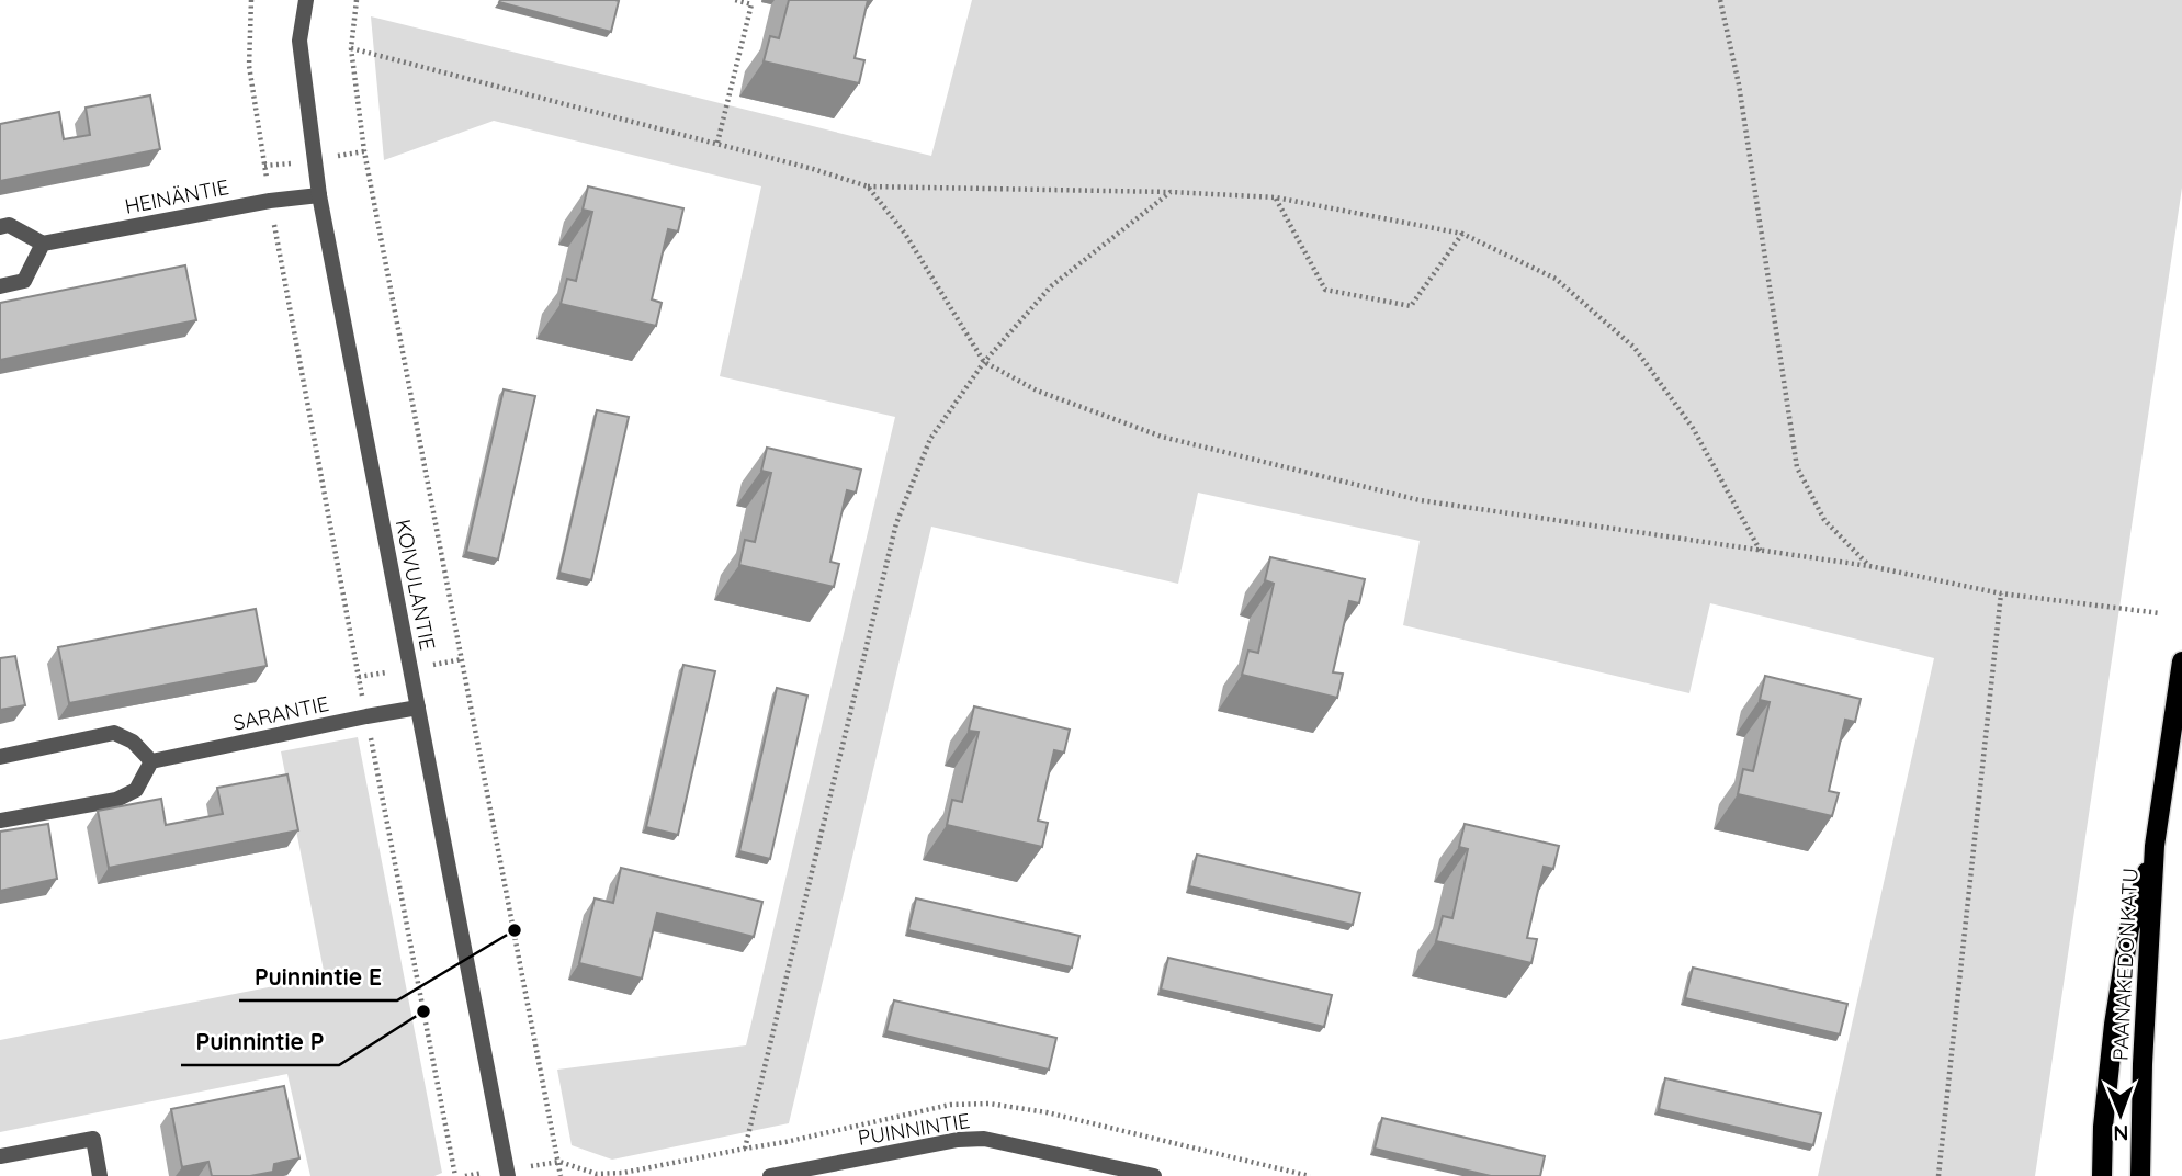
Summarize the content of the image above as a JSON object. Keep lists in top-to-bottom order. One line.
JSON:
{"streets":{"main road":["PAANAKEDONKATU"],"street":["HEINÄNTIE","KOIVULANTIE","SARANTIE","PUINNINTIE"]},"crossings":[["HEINÄNTIE","KOIVULANTIE"],["KOIVULANTIE","SARANTIE"]],"places":["Puinnintie E","Puinnintie P"],"north":"bottom"}
